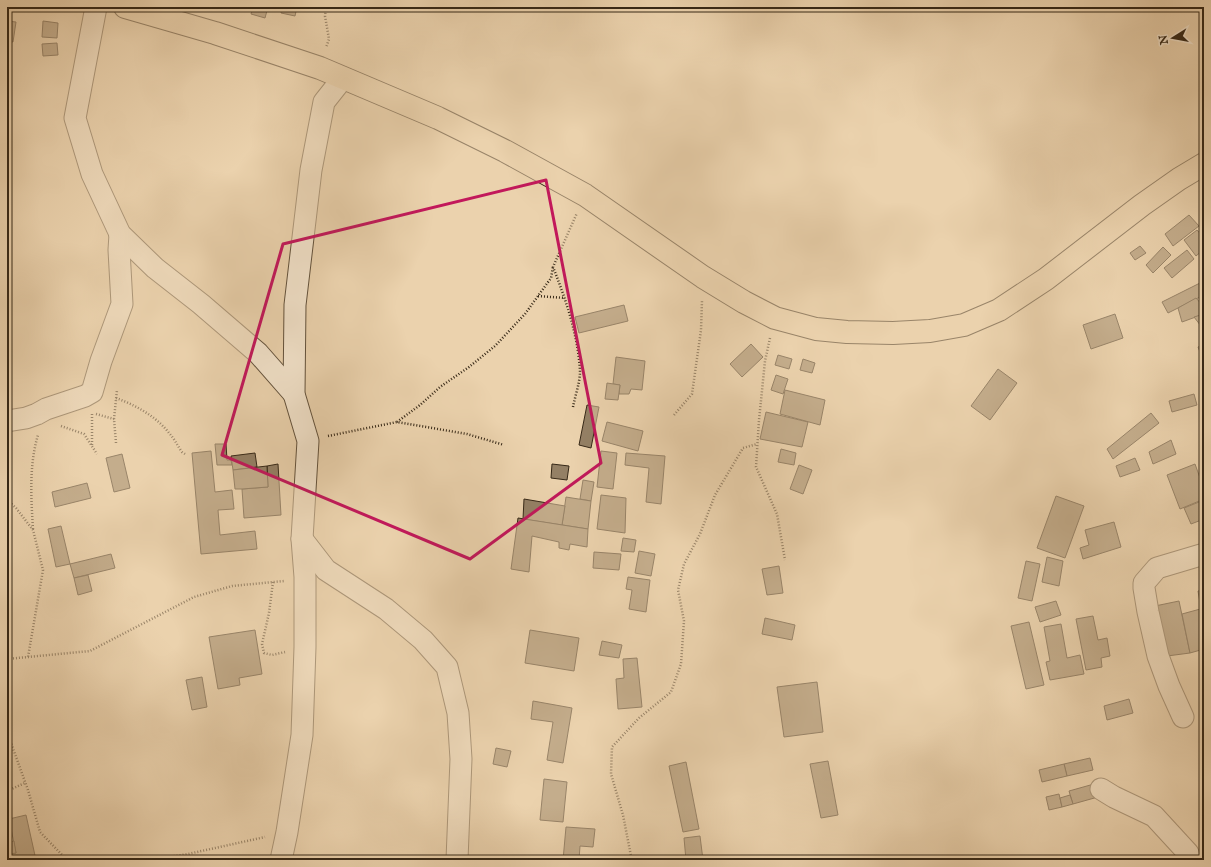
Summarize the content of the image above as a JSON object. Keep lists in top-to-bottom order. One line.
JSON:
{"north":"left"}
